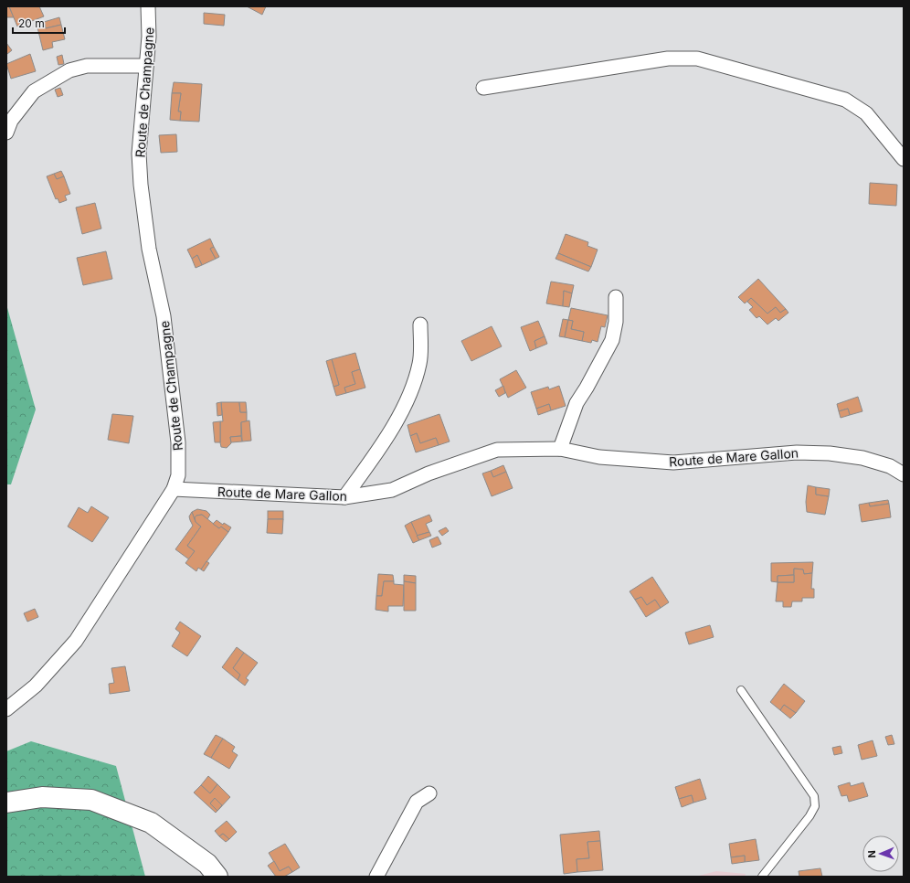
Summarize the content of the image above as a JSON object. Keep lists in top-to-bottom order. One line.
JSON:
{"streets":{"street":["Route de Champagne","Route de Mare Gallon"]},"crossings":[["Route de Champagne","Route de Mare Gallon"]],"scale_bar":"20 m","north":"left"}
